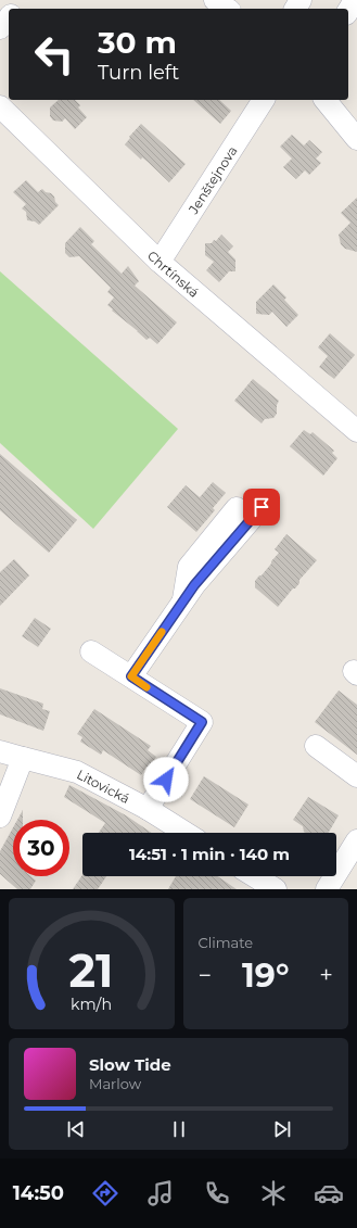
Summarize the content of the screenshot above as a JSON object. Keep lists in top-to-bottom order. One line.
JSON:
{"streets":{"street":["Jenštejnova","Chrtínská","Litovická"]},"crossings":[["Jenštejnova","Chrtínská"]],"page":{"turn":["30 m","Turn left"],"limit":"30","trip":"14:51 · 1 min · 140 m","tile":"Climate","heat":["−","19°","+"],"song":["Slow Tide","Marlow"],"tabs":"14:50","gauge":["21","km/h"]}}
